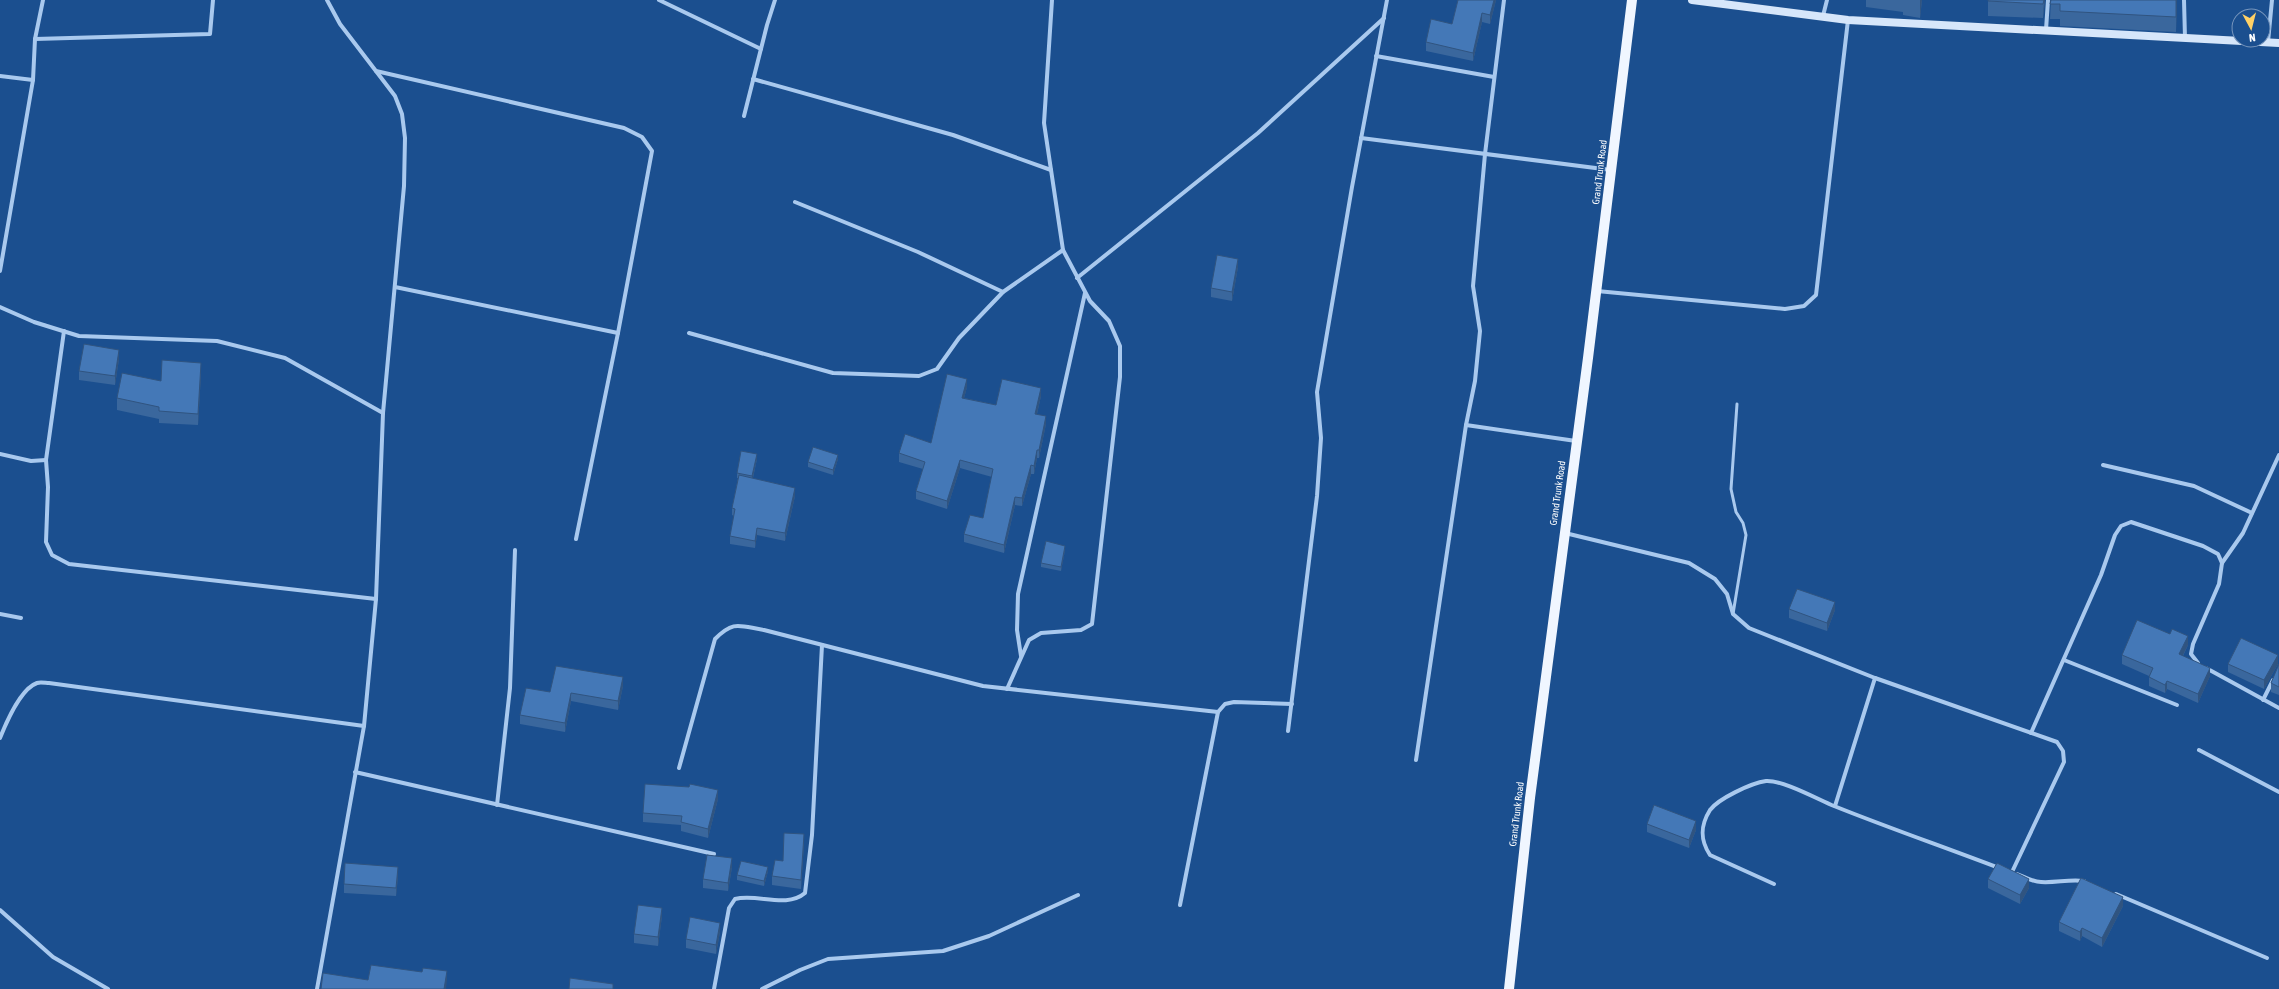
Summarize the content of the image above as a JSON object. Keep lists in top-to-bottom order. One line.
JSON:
{"streets":{"main road":["Grand Trunk Road"]},"north":"bottom"}
